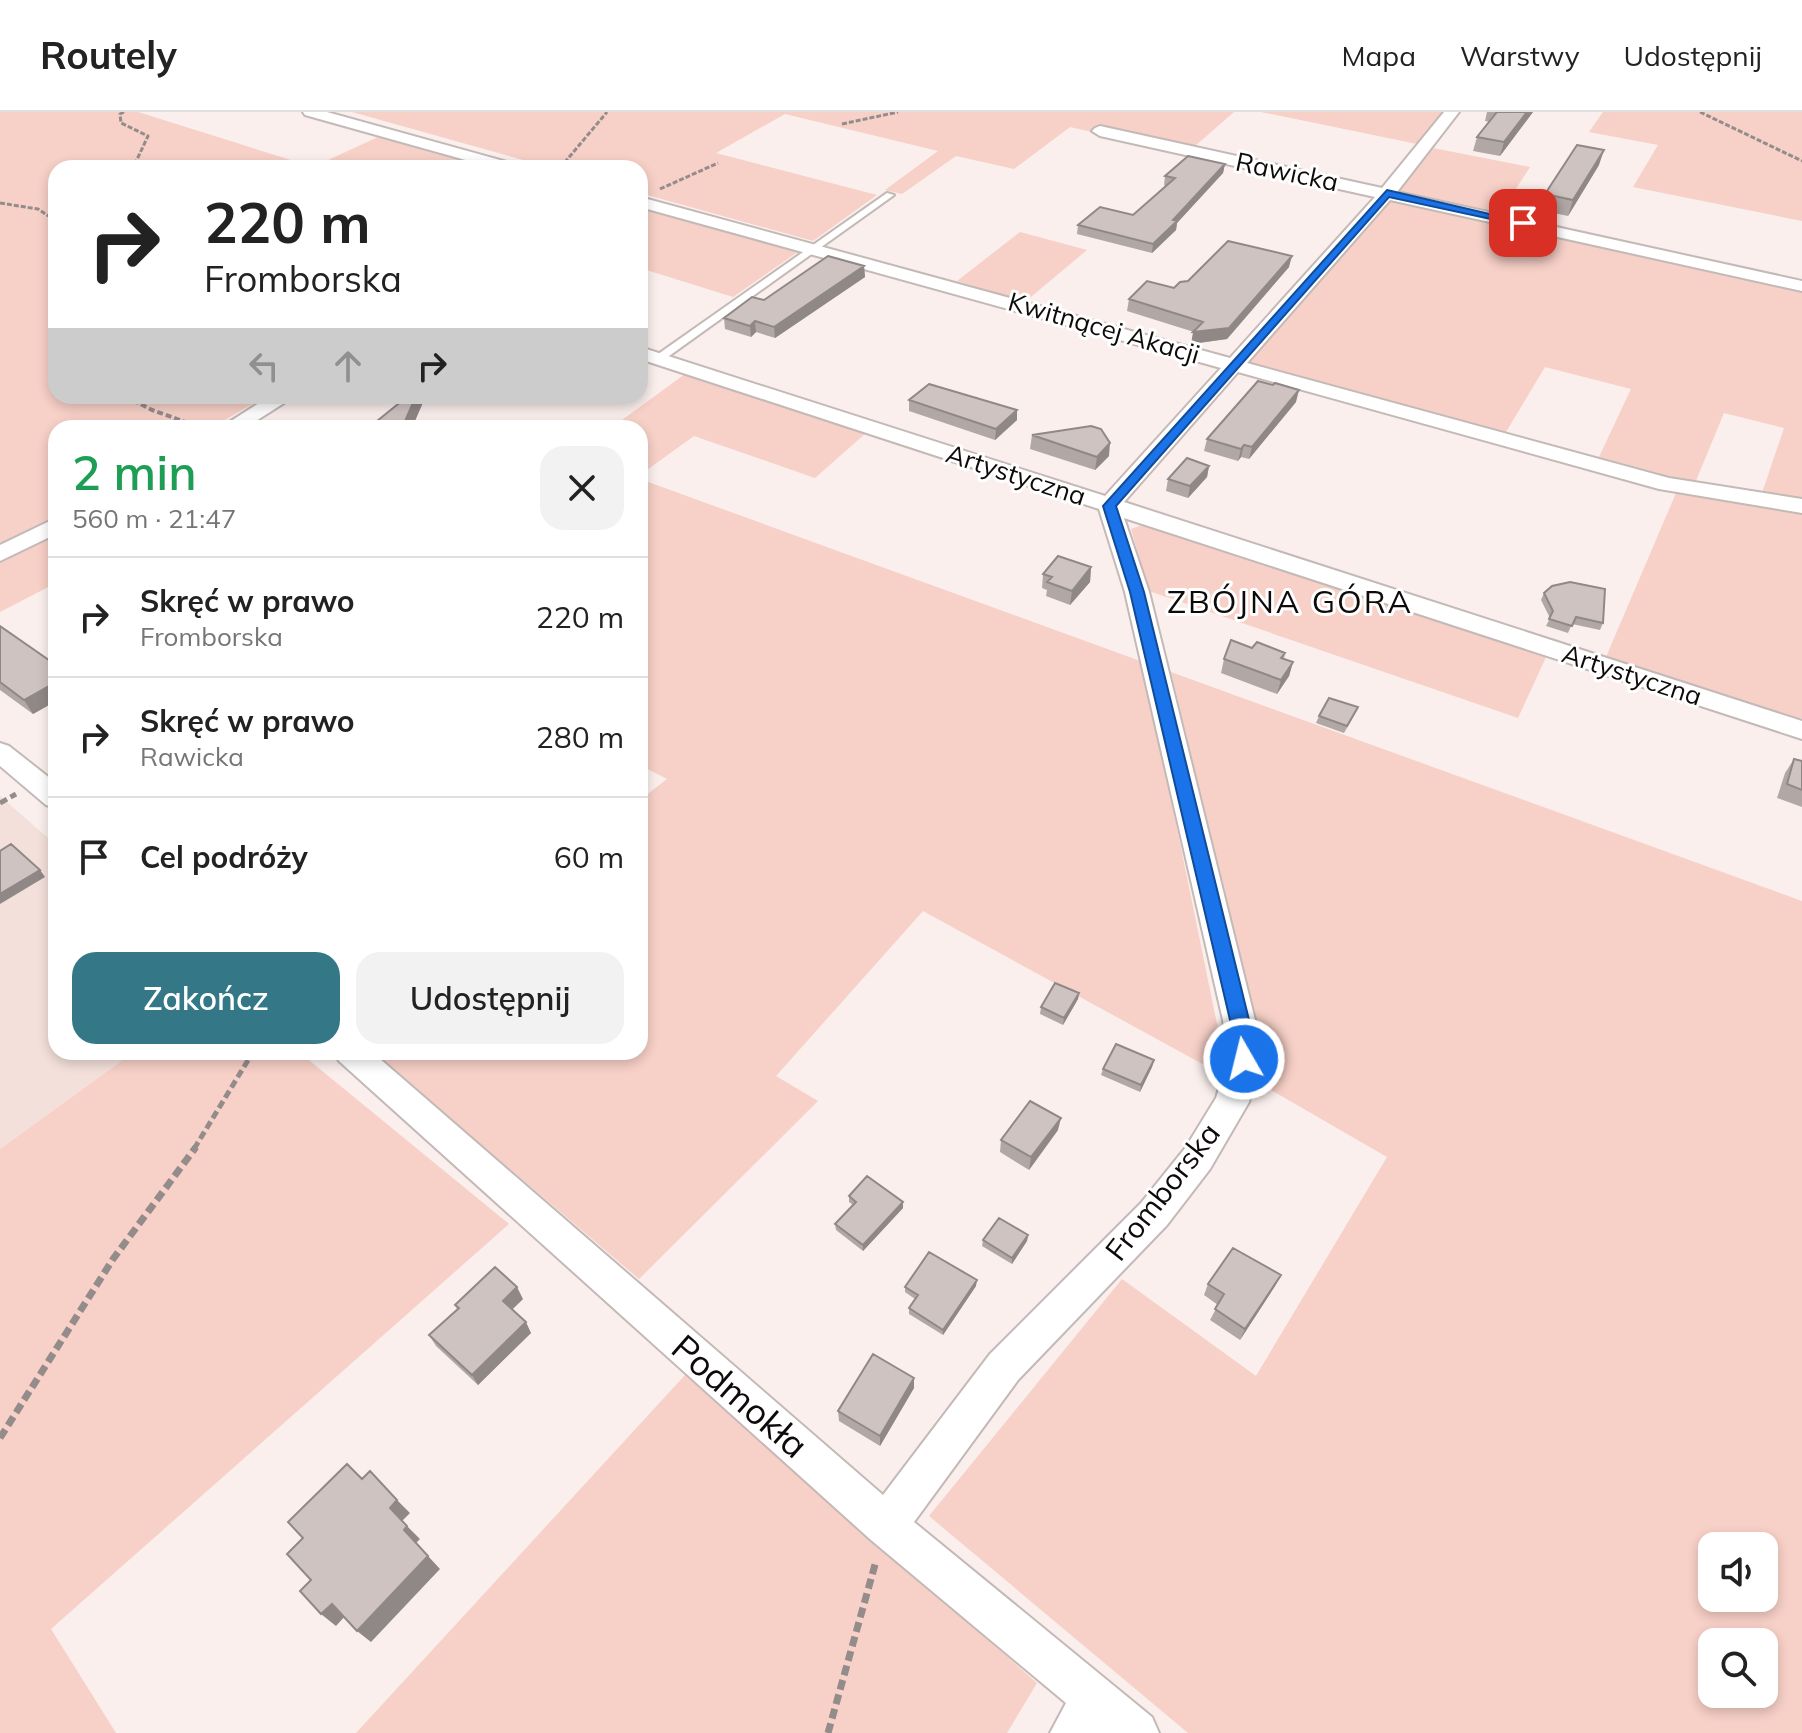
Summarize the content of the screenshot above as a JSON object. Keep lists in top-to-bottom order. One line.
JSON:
{"streets":{"street":["Rawicka","Kwitnącej Akacji","Artystyczna","Fromborska","Podmokła"]},"crossings":[["Artystyczna","Fromborska"],["Fromborska","Podmokła"]],"districts":["ZBÓJNA GÓRA"],"page":{"header":"Routely","nav":["Mapa","Warstwy","Udostępnij"],"turn":["220 m","Fromborska"],"heading":["2 min","560 m · 21:47"],"list":[{"name":"Skręć w prawo","note":"Fromborska","value":"220 m"},{"name":"Skręć w prawo","note":"Rawicka","value":"280 m"},{"name":"Cel podróży","value":"60 m"}],"buttons":["Zakończ","Udostępnij"]}}
